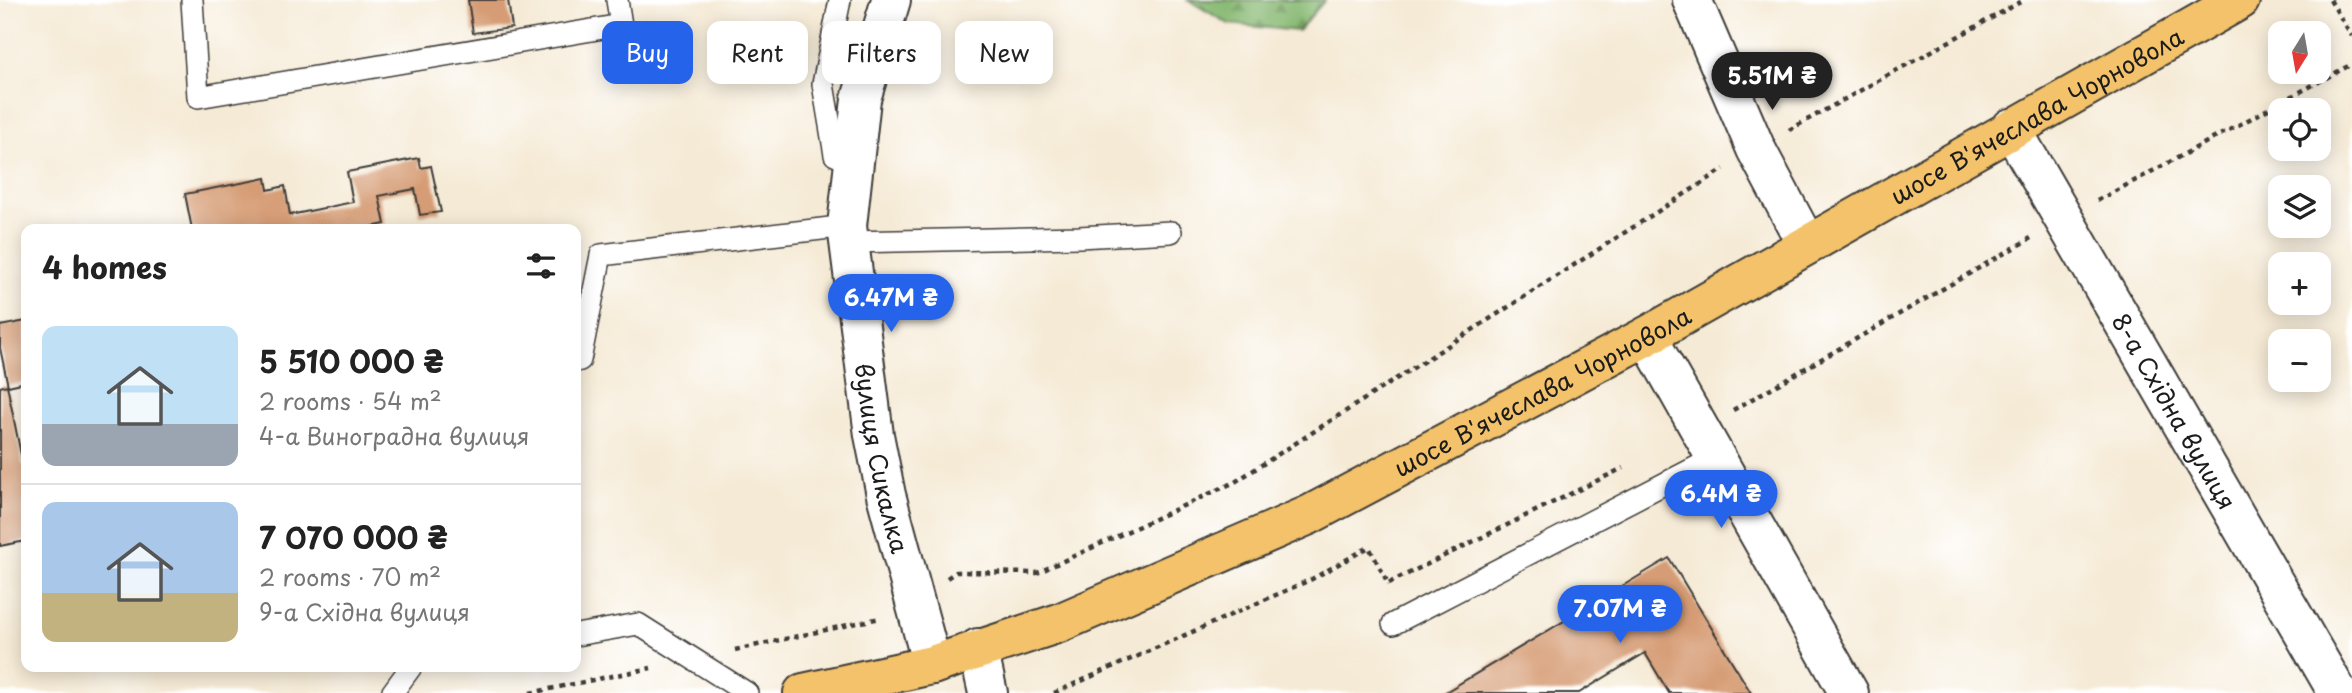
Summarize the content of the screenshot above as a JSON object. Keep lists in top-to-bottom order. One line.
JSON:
{"streets":{"main road":["шосе В'ячеслава Чорновола"],"street":["8-а Східна вулиця","вулиця Сикалка"]},"crossings":[["шосе В'ячеслава Чорновола","8-а Східна вулиця"],["шосе В'ячеслава Чорновола","вулиця Сикалка"]],"north":"bottom","page":{"map_buttons":["+","−"],"chip":["Buy","Rent","Filters","New"],"price":["5.51M ₴","6.47M ₴","6.4M ₴","7.07M ₴"],"heading":"4 homes","list":[{"name":"5 510 000 ₴","note":"2 rooms · 54 m² · 4-а Виноградна вулиця"},{"name":"7 070 000 ₴","note":"2 rooms · 70 m² · 9-а Східна вулиця"}]}}
